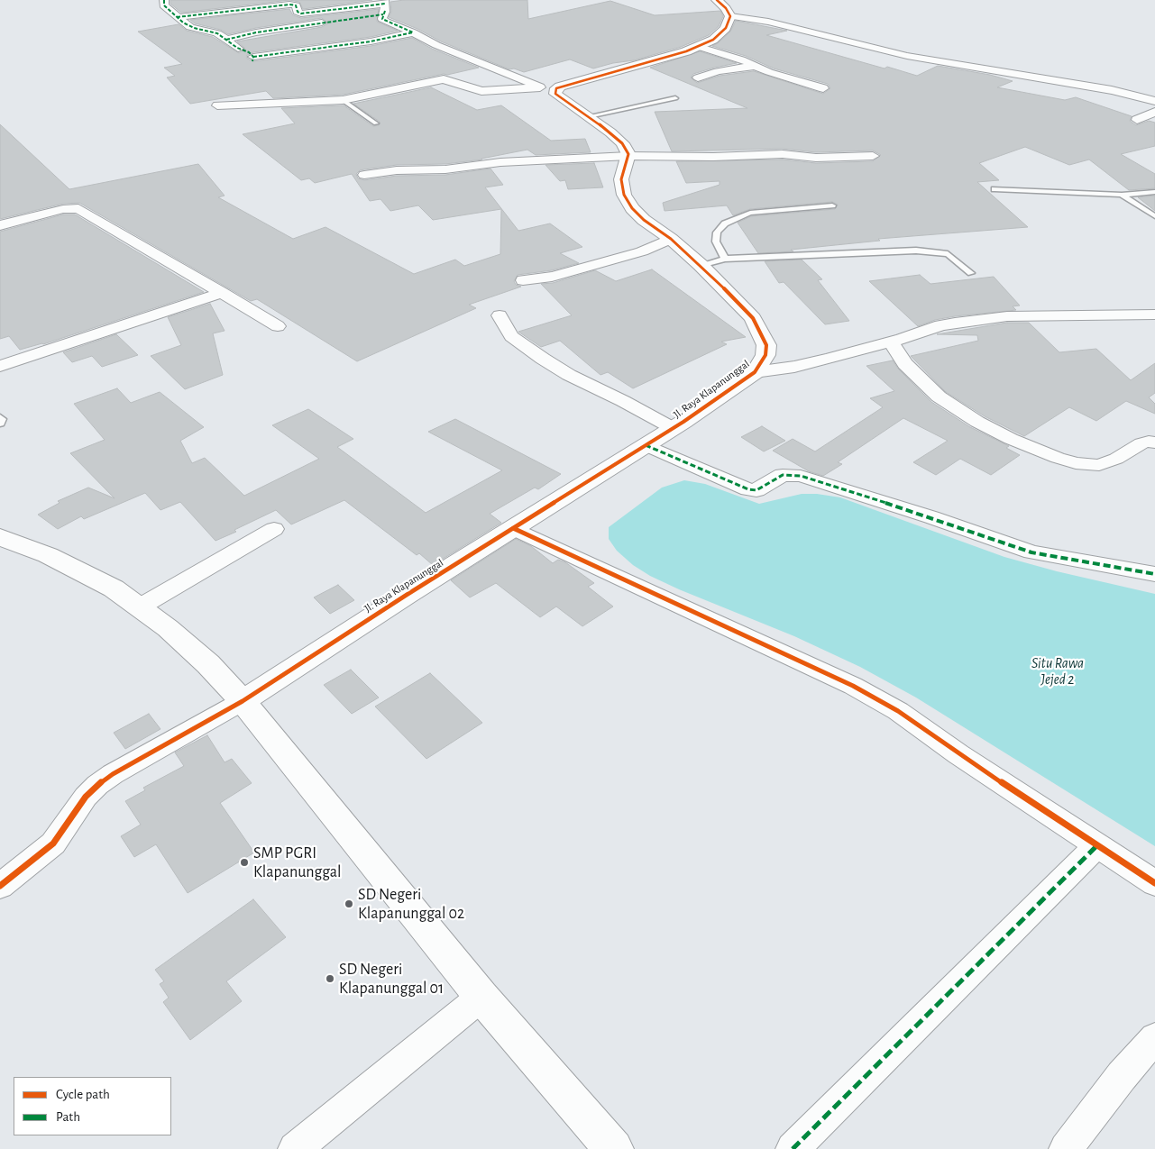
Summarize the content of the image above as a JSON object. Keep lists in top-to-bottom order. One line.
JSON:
{"streets":{"street":["Jl. Raya Klapanunggal"]},"water":["Situ Rawa Jejed 2"],"places":["SMP PGRI Klapanunggal","SD Negeri Klapanunggal 02","SD Negeri Klapanunggal 01"],"legend":["Cycle path","Path"]}
